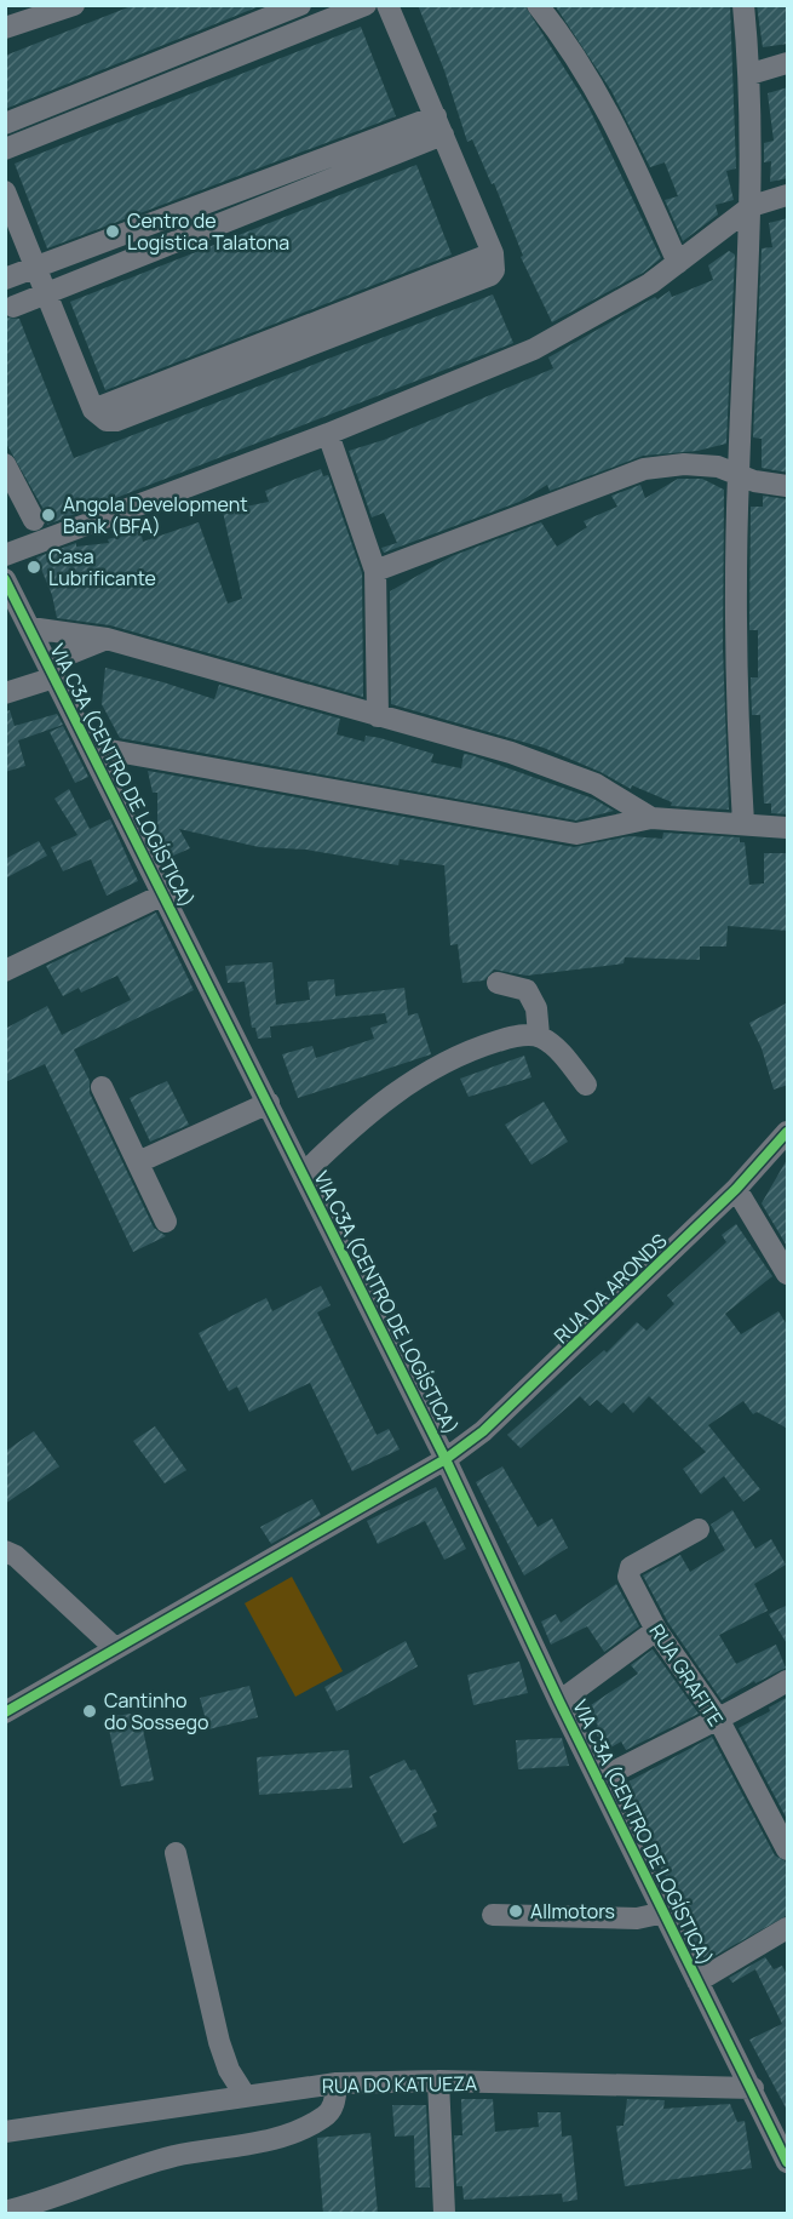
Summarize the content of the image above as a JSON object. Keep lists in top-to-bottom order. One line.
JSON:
{"streets":{"street":["VIA C3A (CENTRO DE LOGÍSTICA)","RUA DA ARONDS","RUA GRAFITE","RUA DO KATUEZA"]},"crossings":[["VIA C3A (CENTRO DE LOGÍSTICA)","RUA DA ARONDS"],["VIA C3A (CENTRO DE LOGÍSTICA)","RUA DO KATUEZA"]],"places":["Centro de Logística Talatona","Angola Development Bank (BFA)","Casa Lubrificante","Cantinho do Sossego","Allmotors"]}
